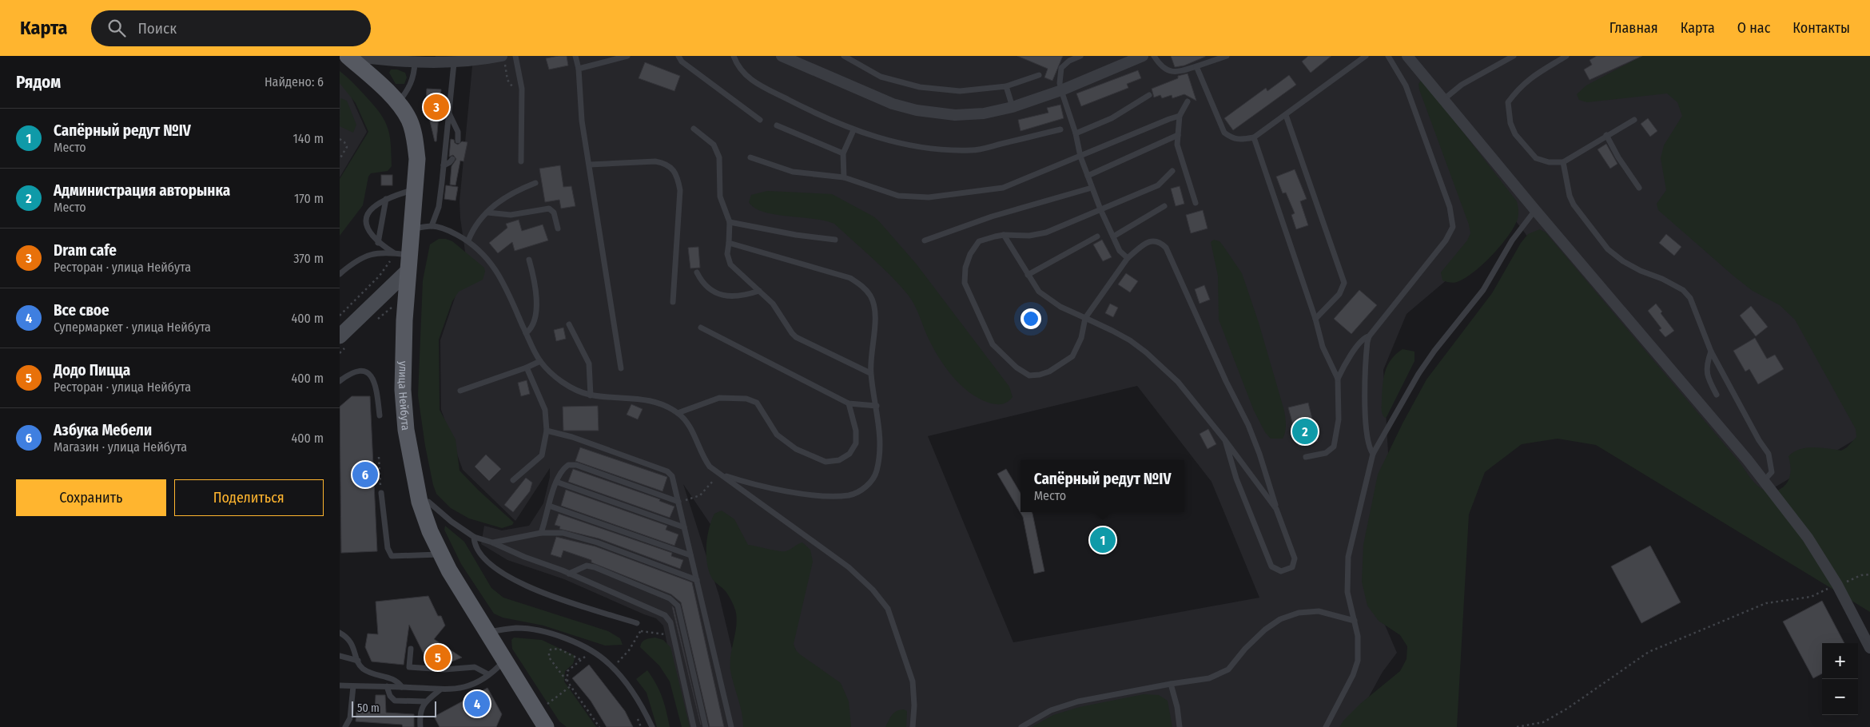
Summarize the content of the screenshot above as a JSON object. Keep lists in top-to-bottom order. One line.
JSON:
{"streets":{"main road":["улица Нейбута"]},"scale_bar":"50 m","page":{"header":"Карта","search":"Поиск","nav":["Главная","Карта","О нас","Контакты"],"heading":["Рядом","Найдено: 6"],"pins":["3","2","6","1","5","4"],"list":[{"mark":"1","name":"Сапёрный редут №IV","note":"Место","value":"140 m"},{"mark":"2","name":"Администрация авторынка","note":"Место","value":"170 m"},{"mark":"3","name":"Dram cafe","note":"Ресторан · улица Нейбута","value":"370 m"},{"mark":"4","name":"Все свое","note":"Супермаркет · улица Нейбута","value":"400 m"},{"mark":"5","name":"Додо Пицца","note":"Ресторан · улица Нейбута","value":"400 m"},{"mark":"6","name":"Азбука Мебели","note":"Магазин · улица Нейбута","value":"400 m"}],"popup":["Сапёрный редут №IV","Место"],"buttons":["Сохранить","Поделиться"],"map_buttons":["+","−"],"scale":"50 m"}}
